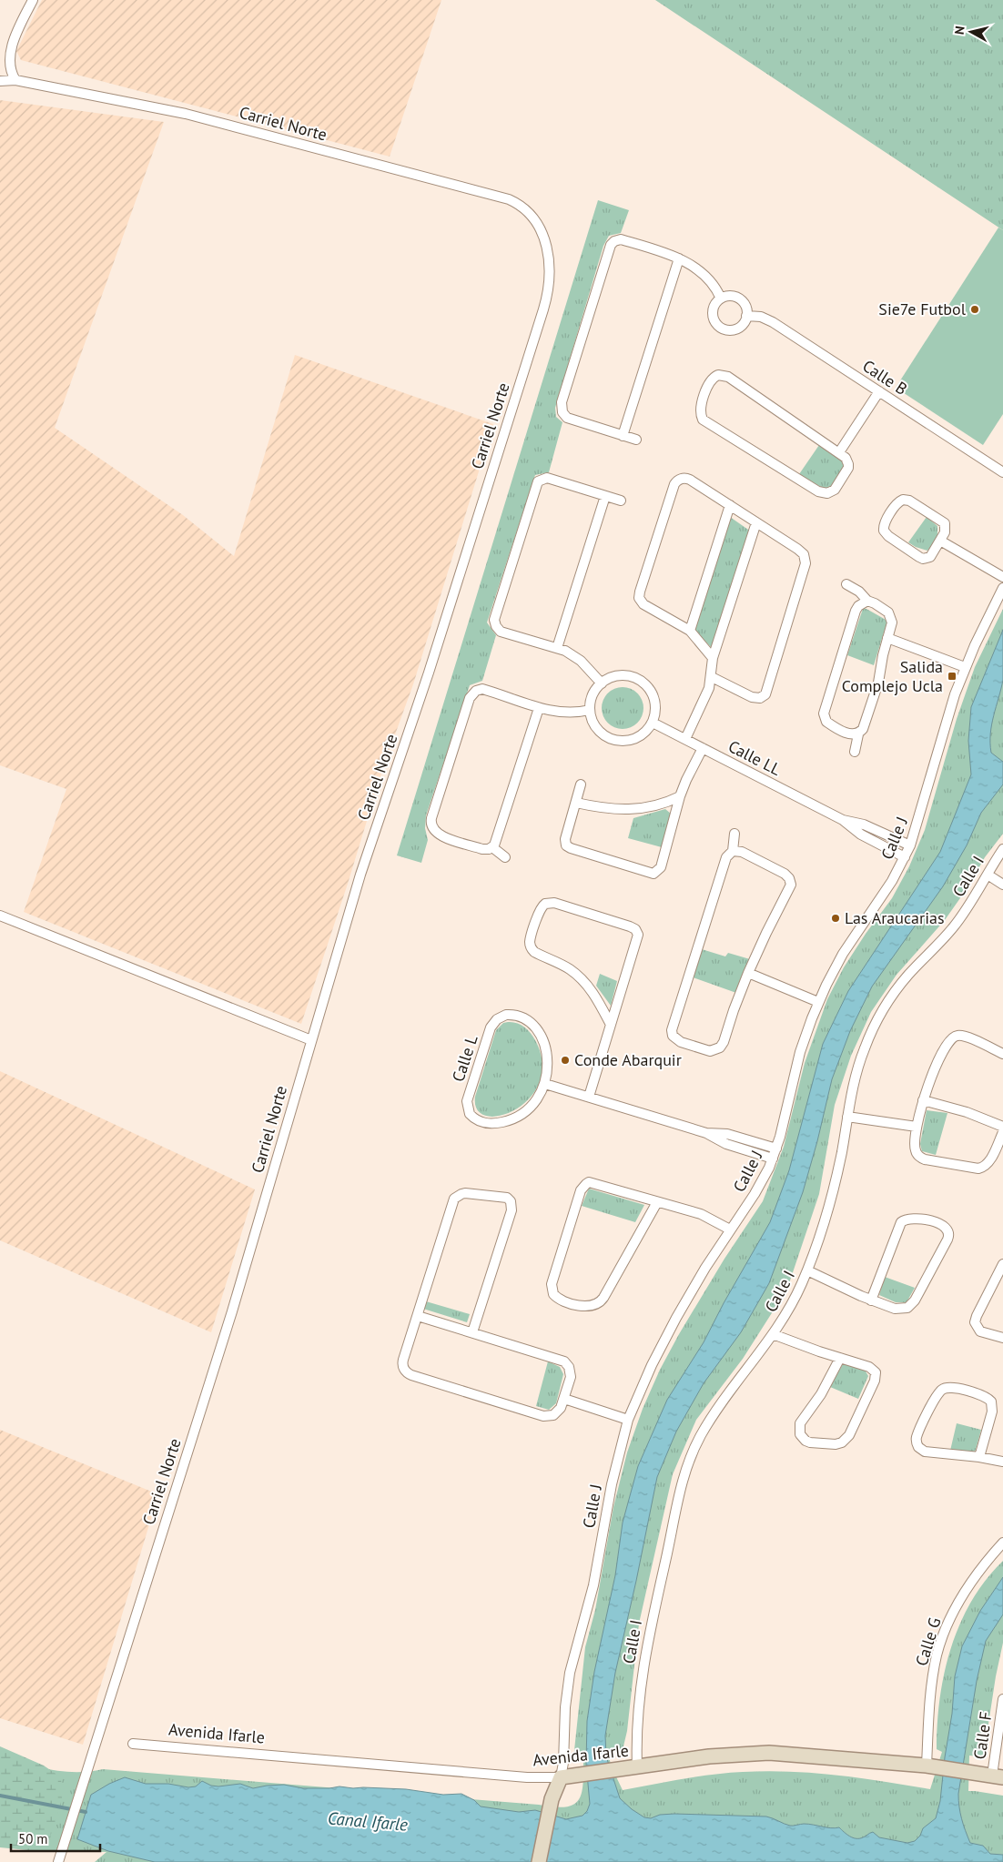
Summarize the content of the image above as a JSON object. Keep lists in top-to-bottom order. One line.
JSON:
{"streets":{"street":["Carriel Norte","Calle B","Calle LL","Calle J","Calle I","Calle L","Calle G","Avenida Ifarle","Calle F"]},"crossings":[["Calle LL","Calle J"],["Calle J","Avenida Ifarle"],["Calle I","Avenida Ifarle"],["Calle G","Avenida Ifarle"],["Avenida Ifarle","Calle F"]],"water":["Canal Ifarle"],"places":{"other":["Sie7e Futbol","Las Araucarias","Conde Abarquir"],"transit":["Salida Complejo Ucla"]},"scale_bar":"50 m","north":"left"}
